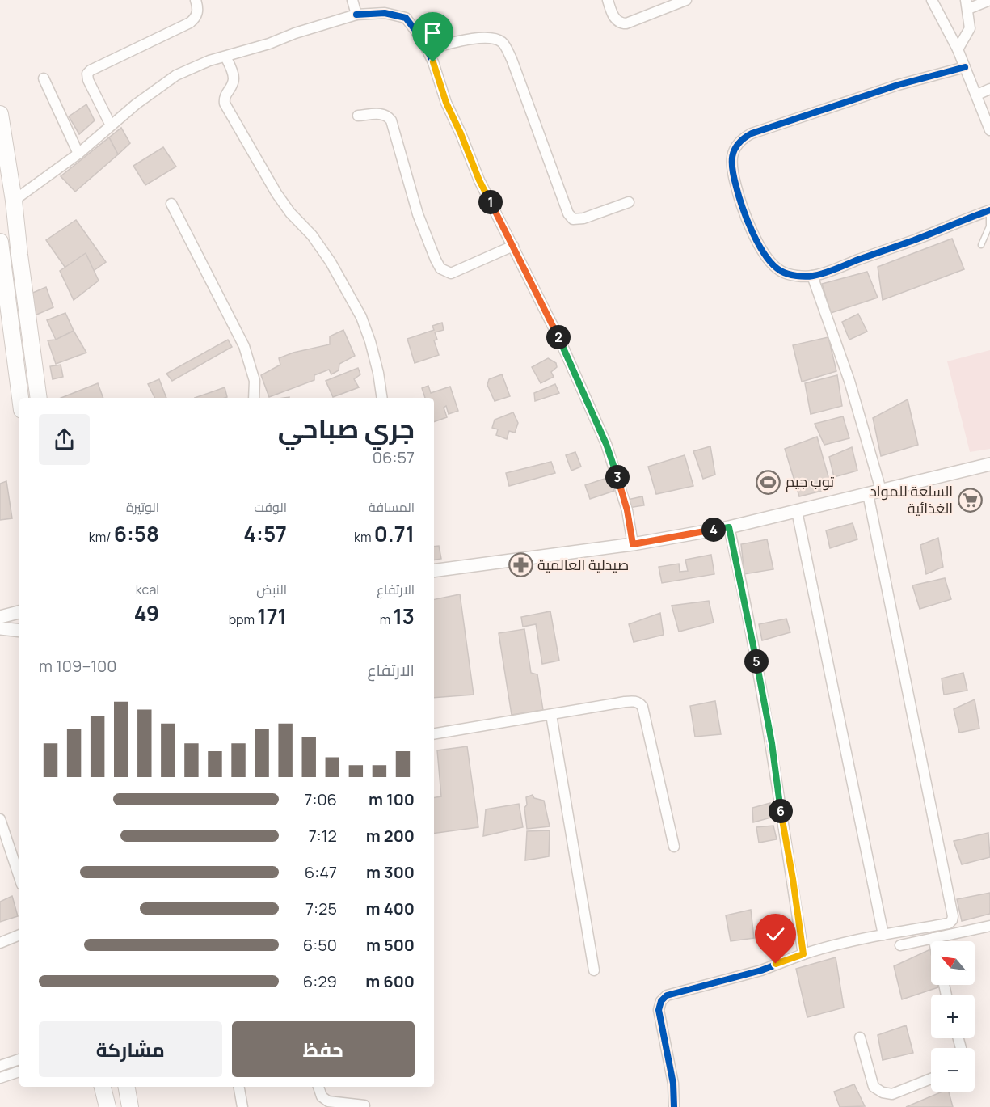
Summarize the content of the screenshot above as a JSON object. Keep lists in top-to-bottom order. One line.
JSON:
{"places":{"sports":["توب جيم"],"supermarket":["السلعة للمواد الغذائية"],"pharmacy":["صيدلية العالمية"]},"north":"top left","page":{"pins":["1","2","3","4","5","6"],"heading":["جري صباحي","06:57"],"stats":[["المسافة","0.71 km"],["الوقت","4:57"],["الوتيرة","6:58 /km"],["الارتفاع","13 m"],["النبض","171 bpm"],["kcal","49"]],"chart":["الارتفاع","100–109 m"],"list":[{"name":"100 m","note":"7:06"},{"name":"200 m","note":"7:12"},{"name":"300 m","note":"6:47"},{"name":"400 m","note":"7:25"},{"name":"500 m","note":"6:50"},{"name":"600 m","note":"6:29"}],"map_buttons":["+","−"],"buttons":["حفظ","مشاركة"]}}
